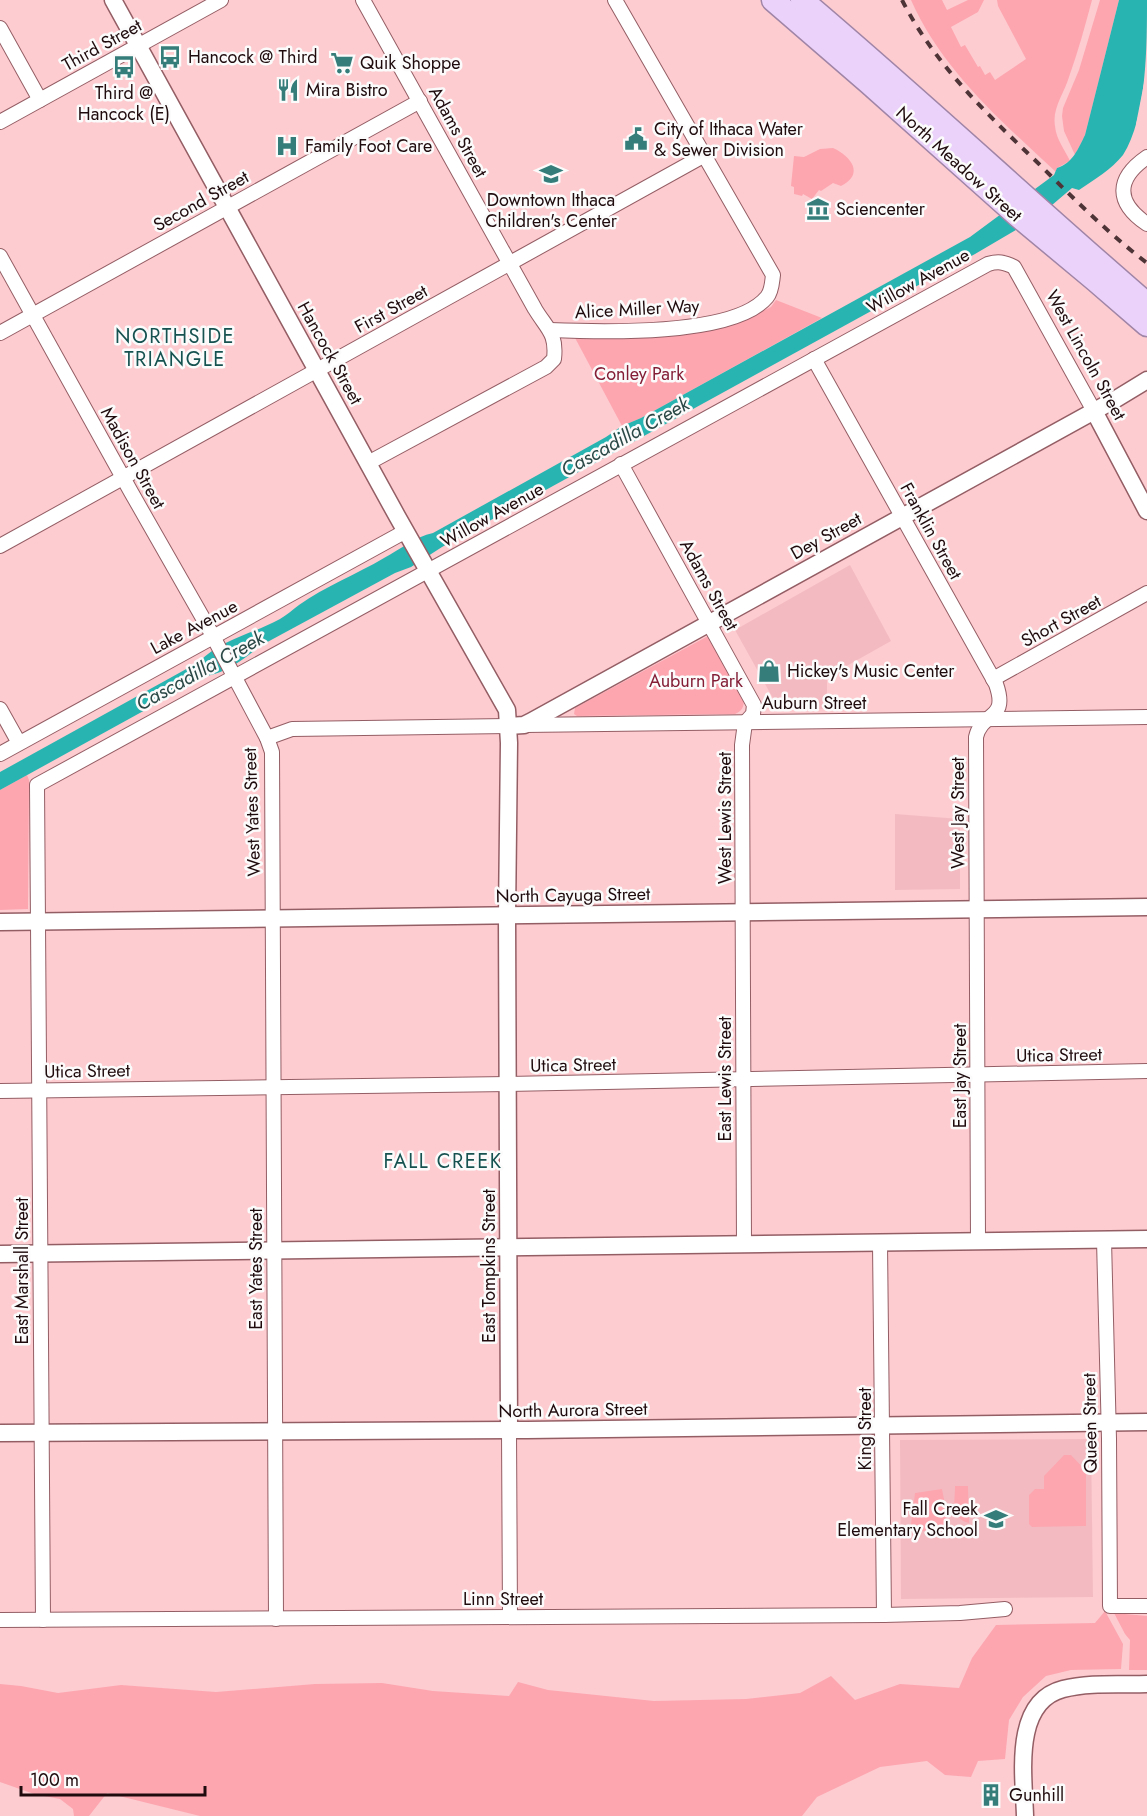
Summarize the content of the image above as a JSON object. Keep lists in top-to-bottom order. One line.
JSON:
{"streets":{"highway":["North Meadow Street"],"street":["Third Street","Adams Street","Second Street","Willow Avenue","First Street","Alice Miller Way","Hancock Street","West Lincoln Street","Madison Street","Franklin Street","Dey Street","Short Street","Lake Avenue","Auburn Street","West Yates Street","West Jay Street","West Lewis Street","North Cayuga Street","Utica Street","East Jay Street","East Lewis Street","East Tompkins Street","East Yates Street","East Marshall Street","North Aurora Street","Queen Street","King Street","Linn Street"]},"crossings":[["Third Street","Hancock Street"],["Adams Street","Second Street"],["Adams Street","Willow Avenue"],["Adams Street","First Street"],["Adams Street","Alice Miller Way"],["Adams Street","Hancock Street"],["Adams Street","Dey Street"],["Adams Street","Auburn Street"],["Adams Street","West Lewis Street"],["Second Street","Hancock Street"],["Second Street","Madison Street"],["Willow Avenue","Hancock Street"],["Willow Avenue","West Lincoln Street"],["Willow Avenue","Madison Street"],["Willow Avenue","Franklin Street"],["Willow Avenue","West Yates Street"],["Willow Avenue","East Marshall Street"],["First Street","Alice Miller Way"],["First Street","Hancock Street"],["First Street","Madison Street"],["Hancock Street","Dey Street"],["Hancock Street","Lake Avenue"],["Hancock Street","Auburn Street"],["Hancock Street","North Cayuga Street"],["Hancock Street","East Tompkins Street"],["West Lincoln Street","Dey Street"],["Madison Street","Lake Avenue"],["Madison Street","West Yates Street"],["Franklin Street","Dey Street"],["Franklin Street","Short Street"],["Franklin Street","Auburn Street"],["Franklin Street","West Jay Street"],["Dey Street","Auburn Street"],["Auburn Street","West Yates Street"],["Auburn Street","West Jay Street"],["Auburn Street","West Lewis Street"],["West Yates Street","North Cayuga Street"],["West Yates Street","East Yates Street"],["West Jay Street","North Cayuga Street"],["West Jay Street","East Jay Street"],["West Lewis Street","North Cayuga Street"],["West Lewis Street","East Lewis Street"],["North Cayuga Street","East Jay Street"],["North Cayuga Street","East Lewis Street"],["North Cayuga Street","East Tompkins Street"],["North Cayuga Street","East Yates Street"],["North Cayuga Street","East Marshall Street"],["Utica Street","East Jay Street"],["Utica Street","East Lewis Street"],["Utica Street","East Tompkins Street"],["Utica Street","East Yates Street"],["Utica Street","East Marshall Street"],["East Tompkins Street","North Aurora Street"],["East Tompkins Street","Linn Street"],["East Yates Street","North Aurora Street"],["East Yates Street","Linn Street"],["East Marshall Street","North Aurora Street"],["East Marshall Street","Linn Street"],["North Aurora Street","Queen Street"],["North Aurora Street","King Street"],["King Street","Linn Street"]],"districts":["NORTHSIDE TRIANGLE","FALL CREEK"],"water":["Cascadilla Creek"],"parks":["Conley Park","Auburn Park"],"places":{"bus stop":["Hancock @ Third","Third @ Hancock (E)"],"supermarket":["Quik Shoppe"],"restaurant":["Mira Bistro"],"public building":["City of Ithaca Water & Sewer Division"],"hospital":["Family Foot Care"],"school or university":["Downtown Ithaca Children's Center","Fall Creek Elementary School"],"museum":["Sciencenter"],"shop":["Hickey's Music Center"],"building":["Gunhill"]},"scale_bar":"100 m"}
